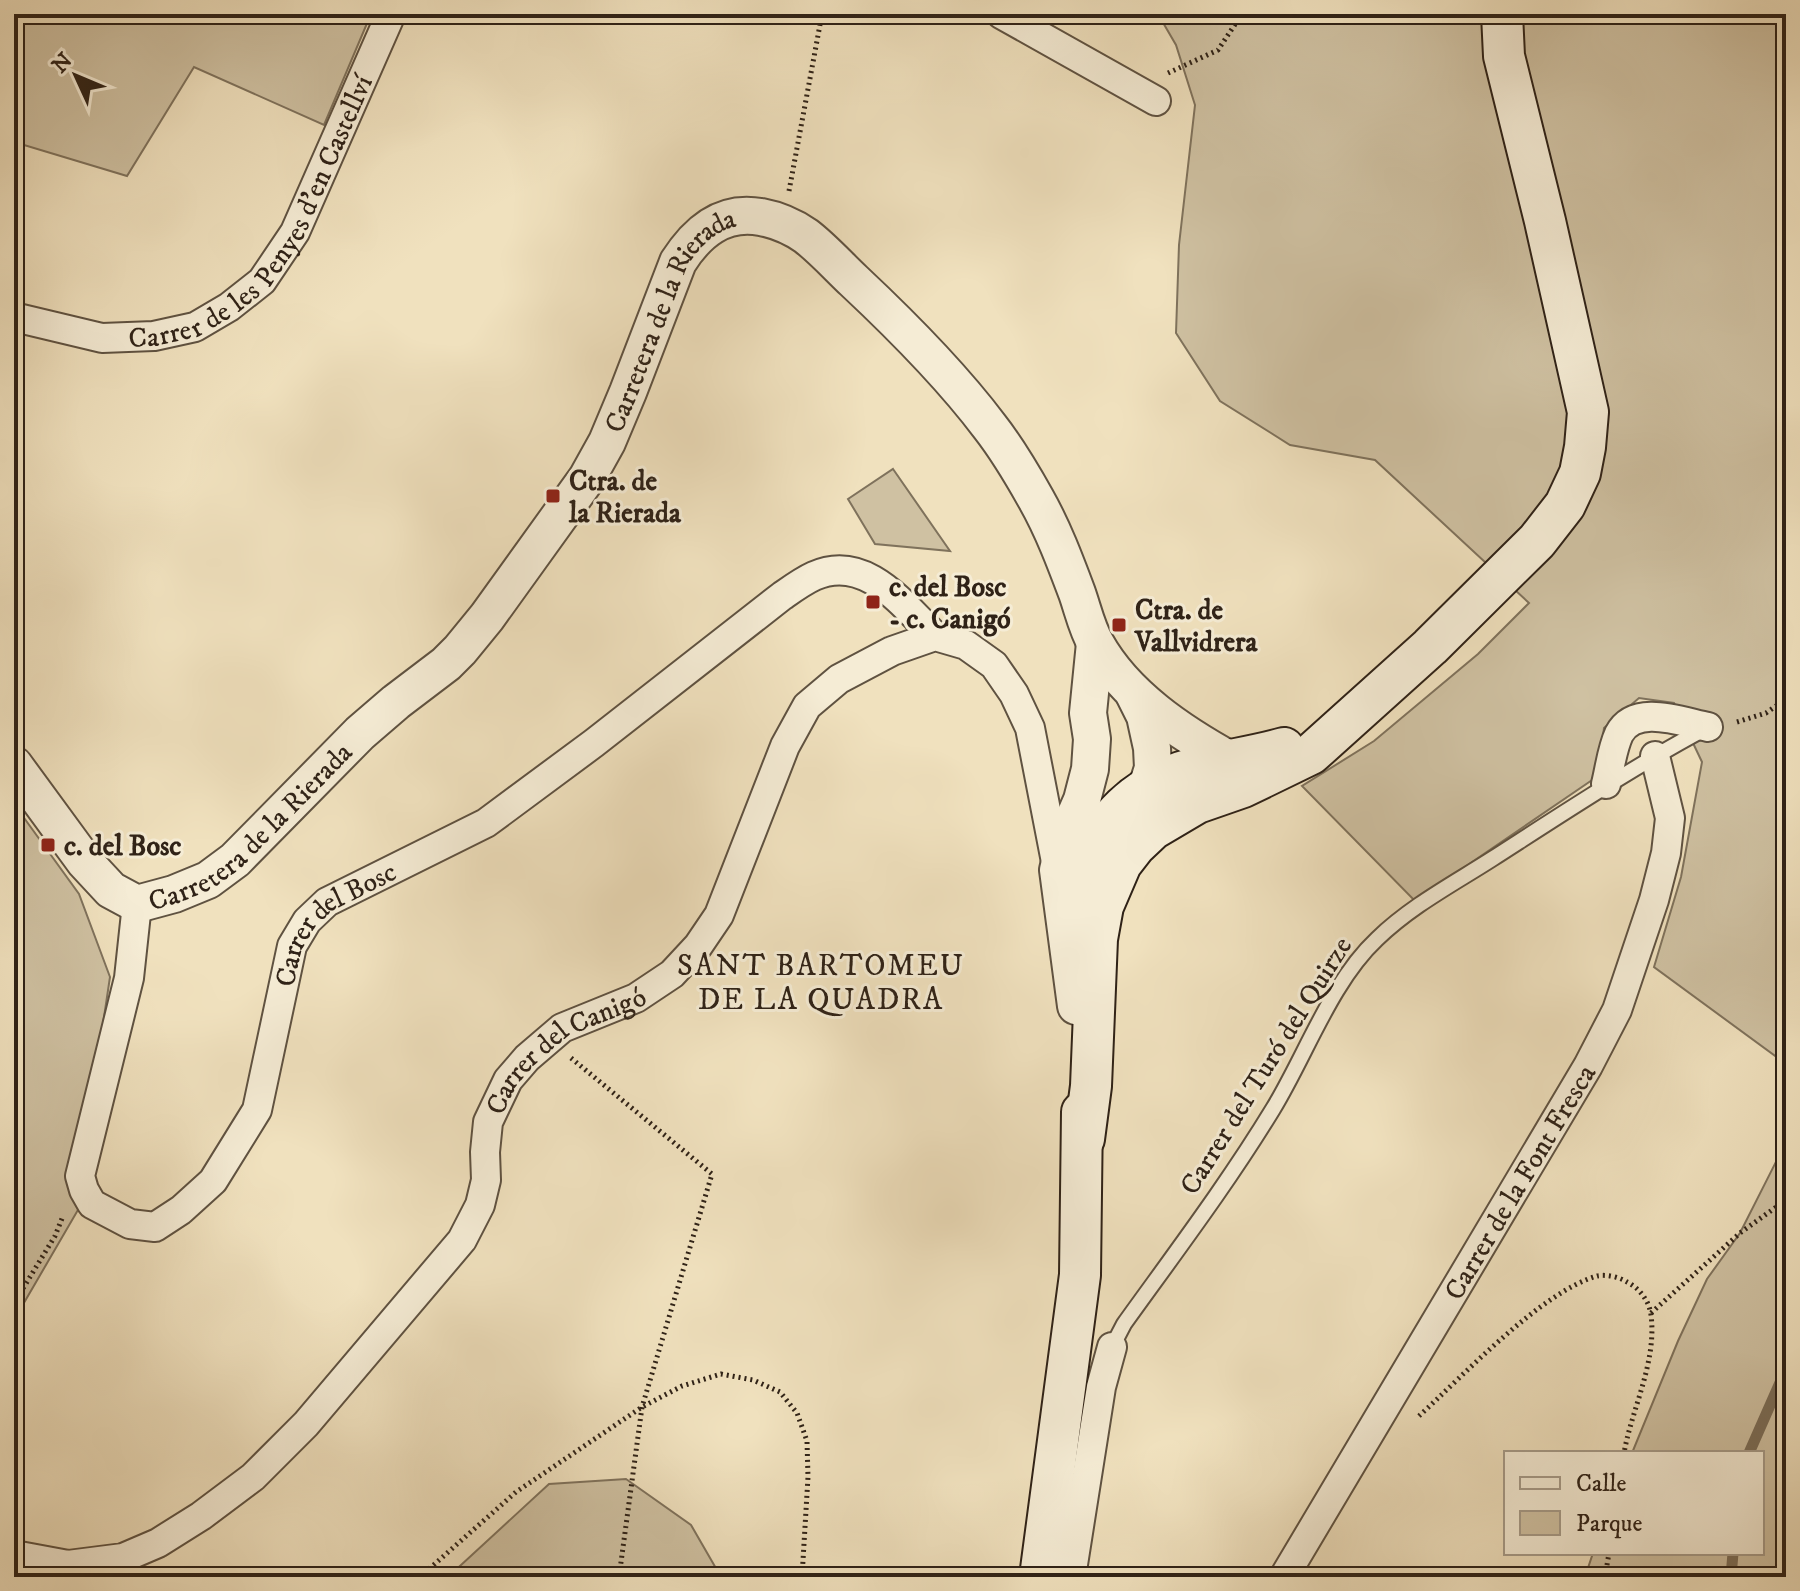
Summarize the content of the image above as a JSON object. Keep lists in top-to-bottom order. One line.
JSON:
{"streets":{"street":["Carrer de les Penyes d'en Castellví","Carretera de la Rierada","Carrer del Bosc","Carrer del Canigó","Carrer de la Font Fresca"],"lane":["Carrer del Turó del Quirze"]},"crossings":[["Carrer del Bosc","Carrer del Canigó"],["Carrer del Turó del Quirze","Carrer de la Font Fresca"]],"districts":["SANT BARTOMEU DE LA QUADRA"],"places":{"transit":["Ctra. de la Rierada","c. del Bosc - c. Canigó","Ctra. de Vallvidrera","c. del Bosc"]},"legend":["Calle","Parque"],"north":"top left"}
